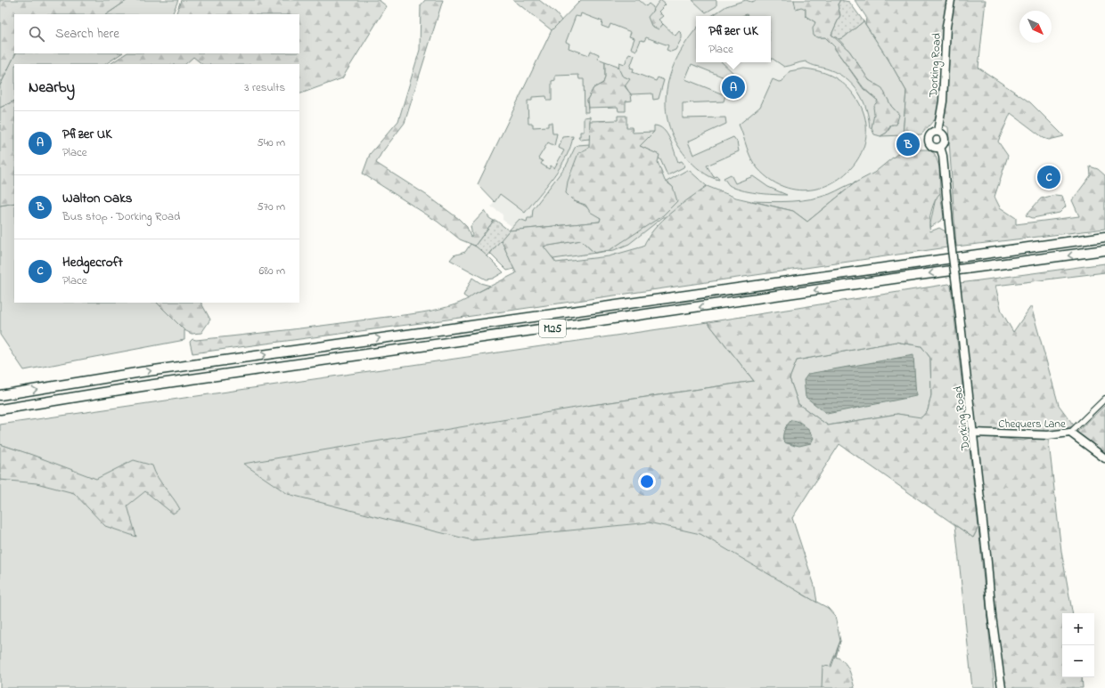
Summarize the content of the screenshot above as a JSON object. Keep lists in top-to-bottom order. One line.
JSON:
{"streets":{"highway":["M25"],"main road":["Dorking Road","Chequers Lane"]},"crossings":[["Dorking Road","Chequers Lane"]],"north":"bottom right","page":{"search":"Search here","popup":["Pfizer UK","Place"],"heading":["Nearby","3 results"],"pins":["A","B","C"],"list":[{"mark":"A","name":"Pfizer UK","note":"Place","value":"540 m"},{"mark":"B","name":"Walton Oaks","note":"Bus stop · Dorking Road","value":"570 m"},{"mark":"C","name":"Hedgecroft","note":"Place","value":"680 m"}],"map_buttons":["+","−"]}}
